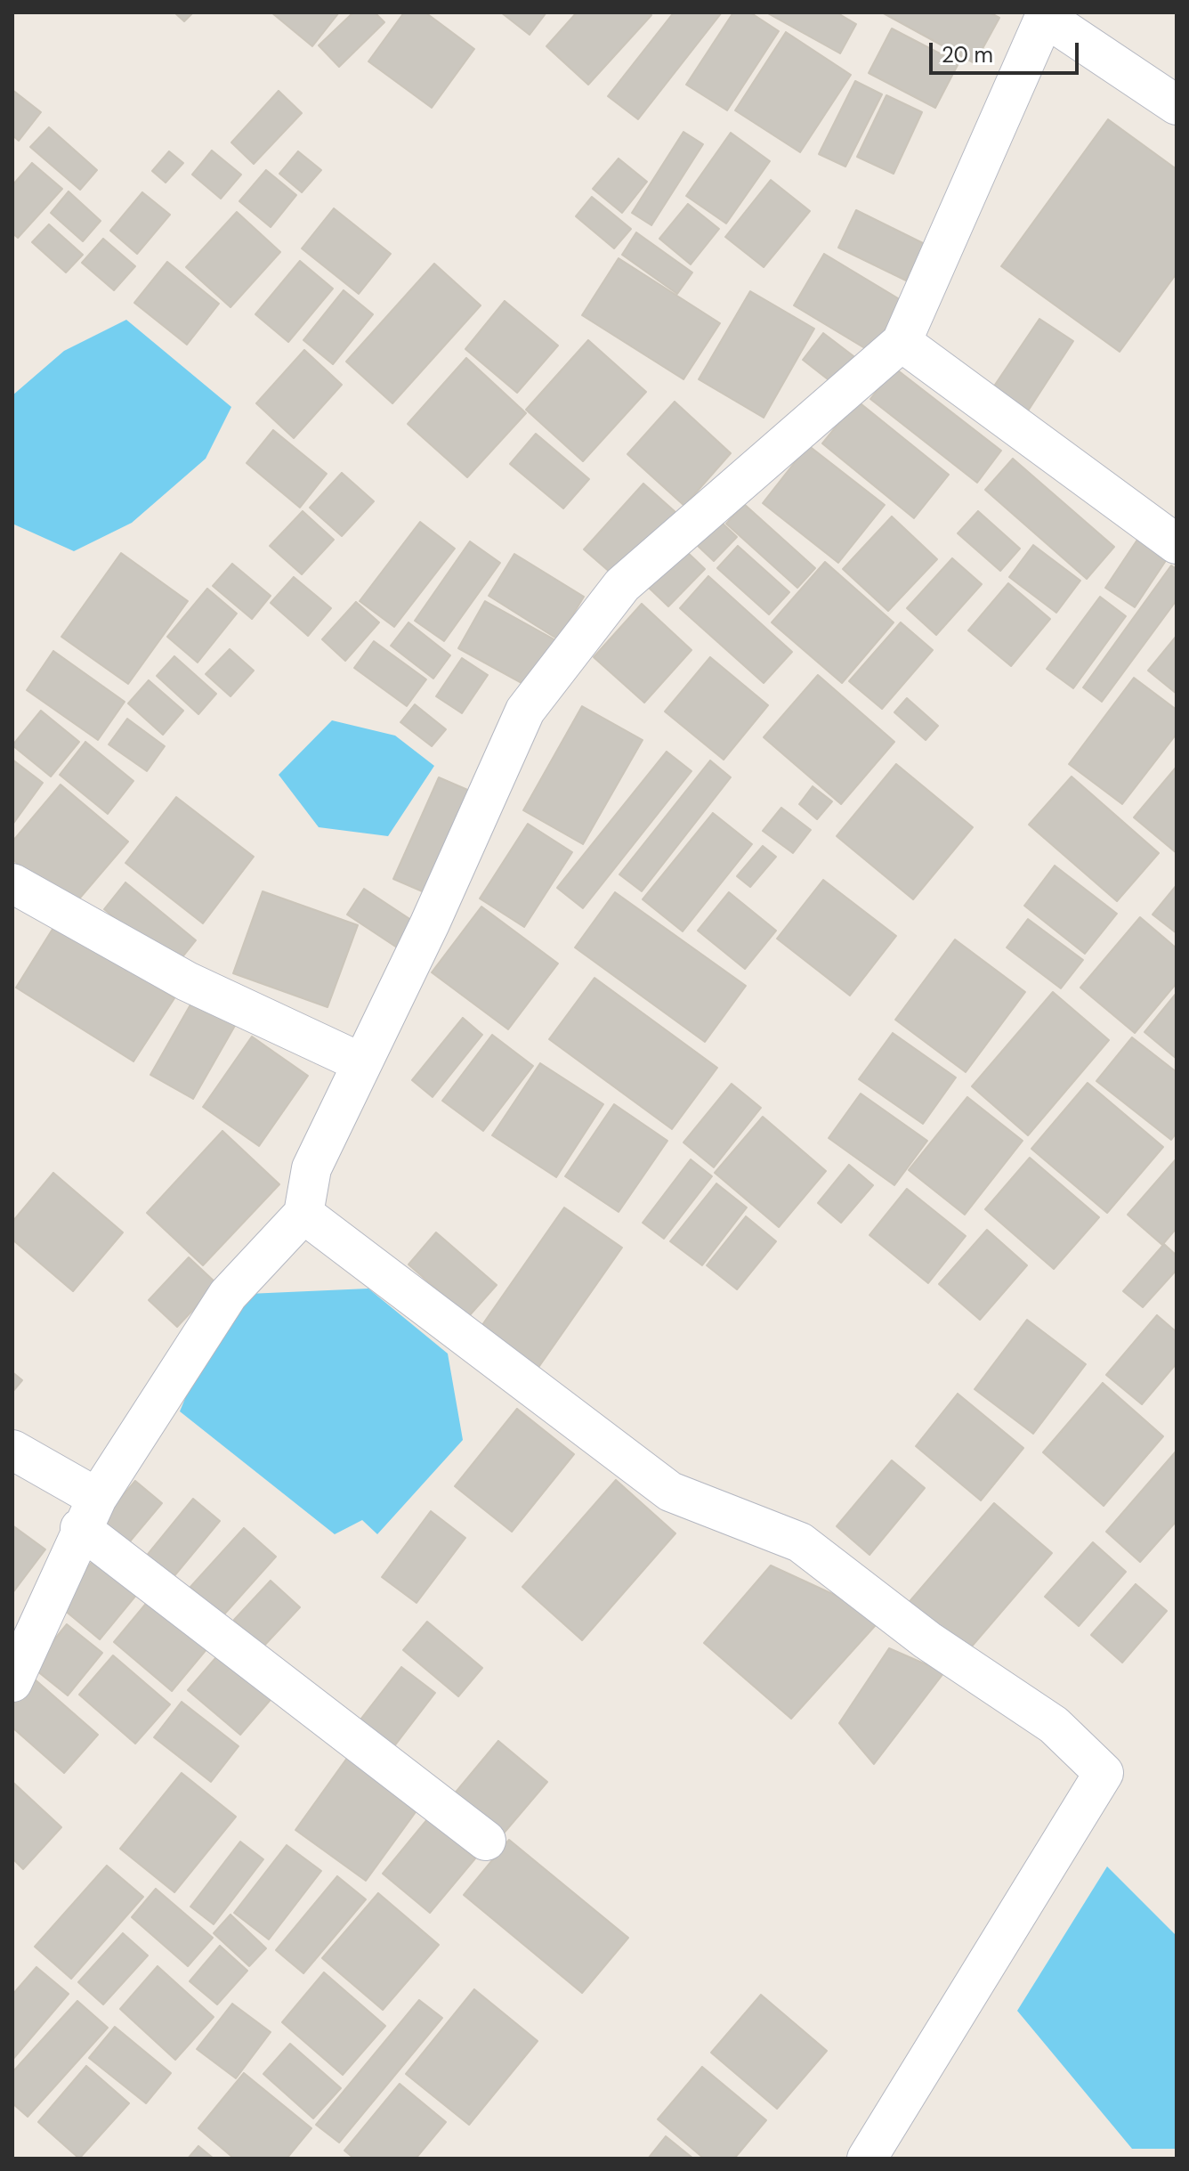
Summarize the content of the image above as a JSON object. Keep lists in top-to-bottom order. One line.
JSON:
{"scale_bar":"20 m"}
